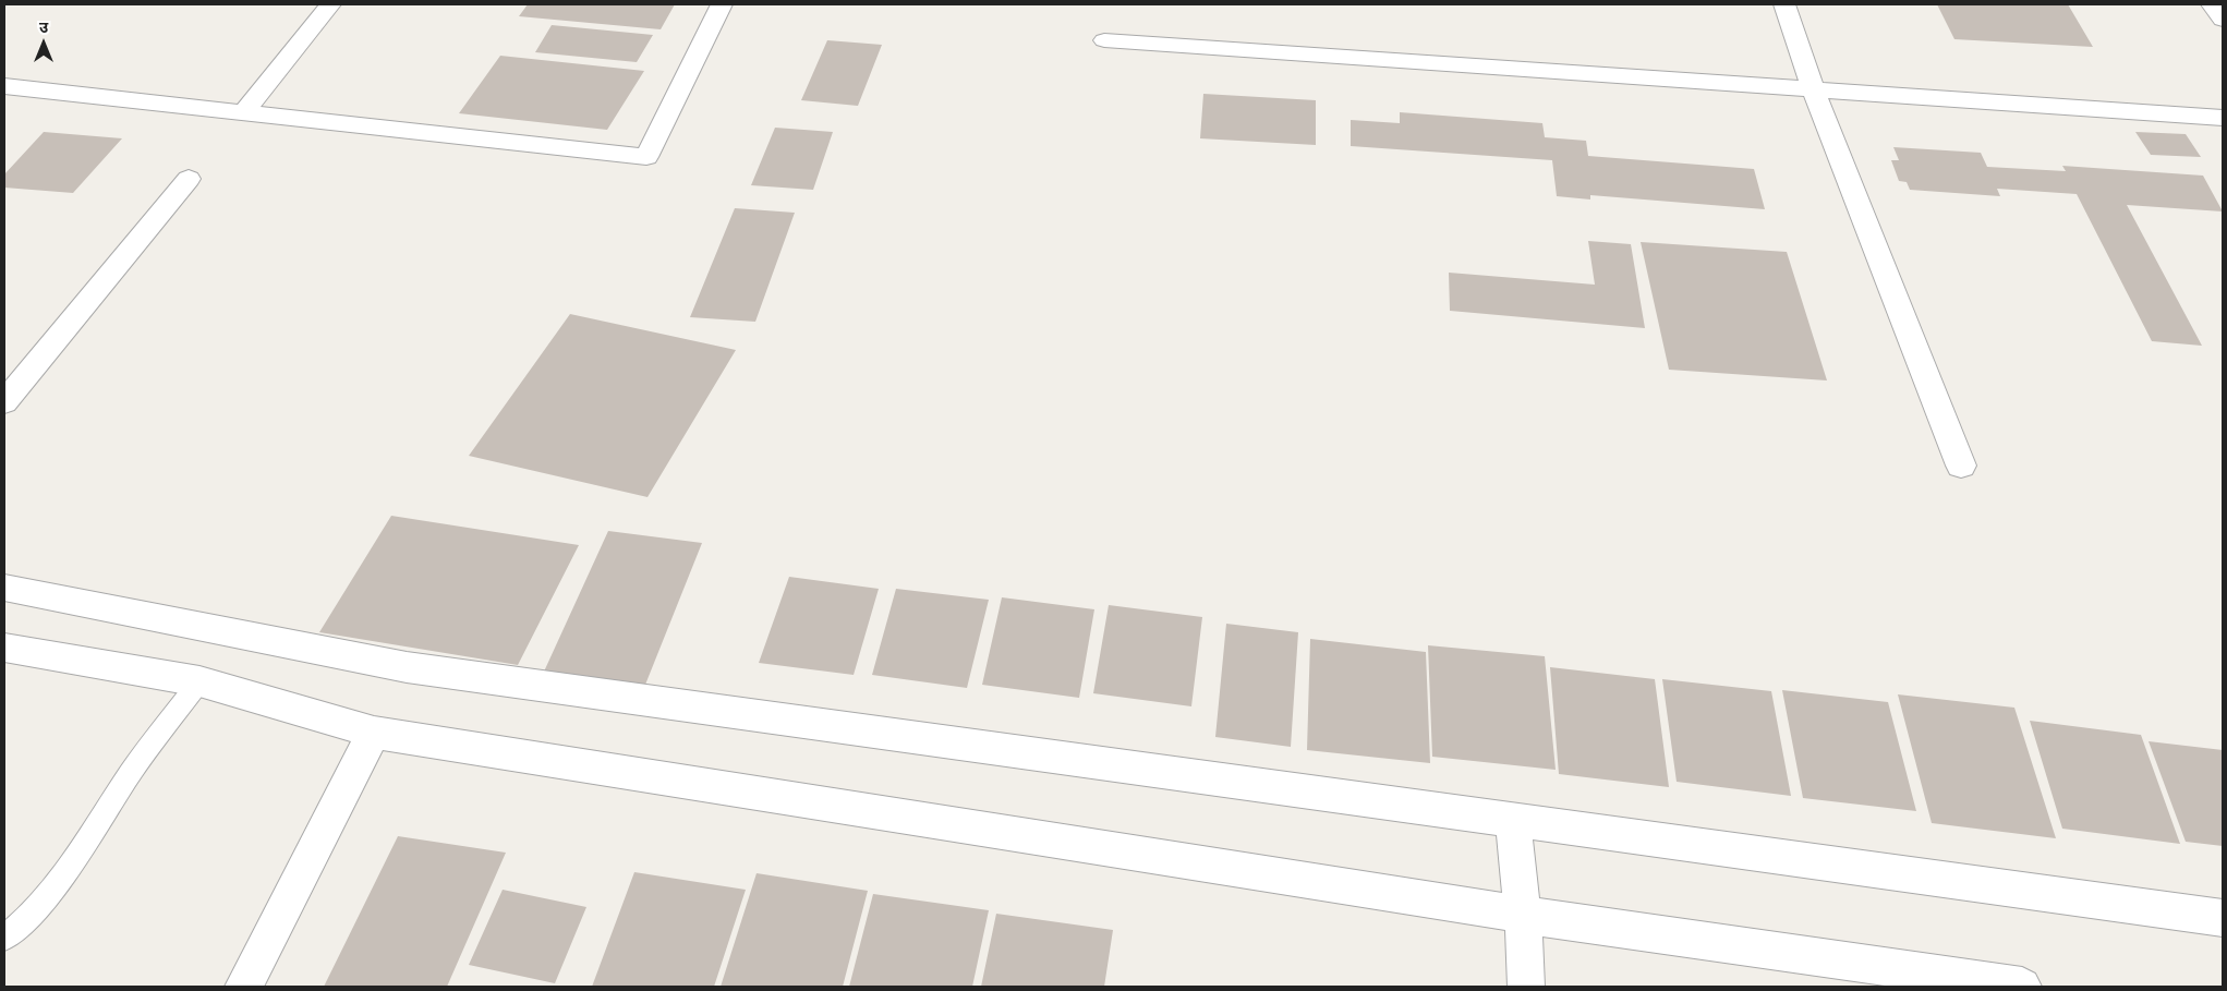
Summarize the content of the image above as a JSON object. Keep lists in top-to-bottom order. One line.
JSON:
{"north":"top"}
